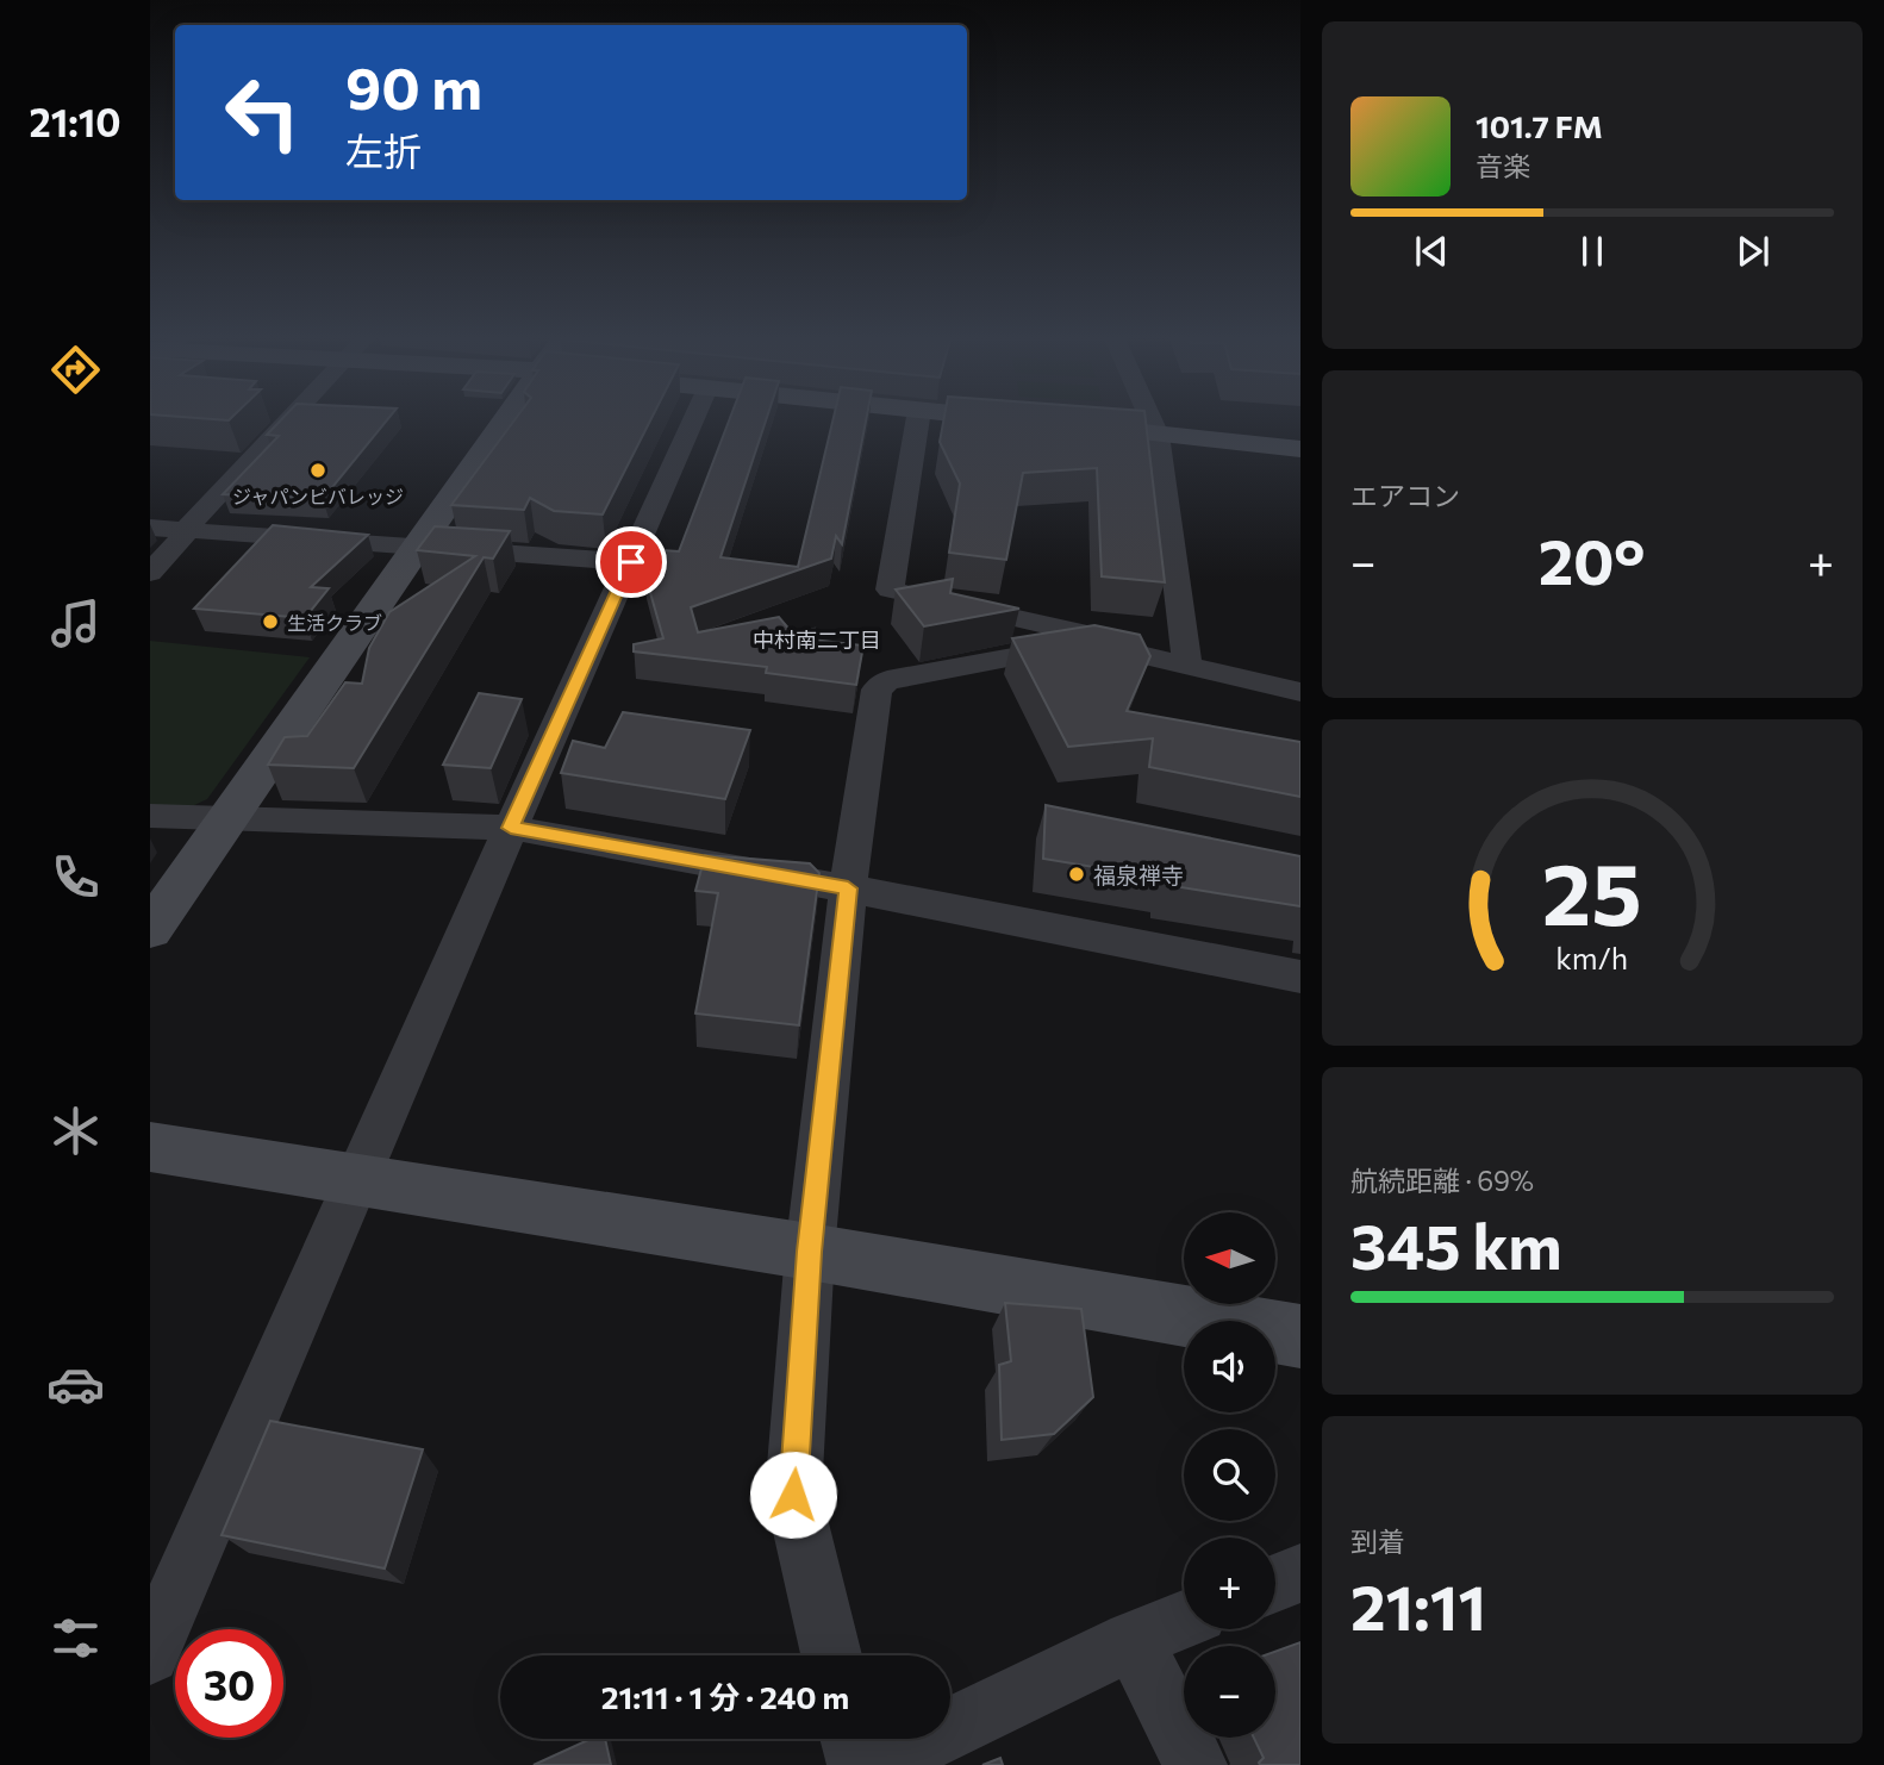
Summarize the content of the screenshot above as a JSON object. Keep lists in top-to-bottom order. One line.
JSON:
{"districts":["中村南二丁目"],"places":["ジャパンビバレッジ","生活クラブ","福泉禅寺"],"north":"left","page":{"tabs":"21:10","turn":["90 m","左折"],"song":["101.7 FM","音楽"],"tile":["エアコン",["航続距離 · 69%","345 km"],["到着","21:11"]],"heat":["−","20°","+"],"map_buttons":["+","−"],"limit":"30","trip":"21:11 · 1 分 · 240 m","gauge":["25","km/h"]}}
